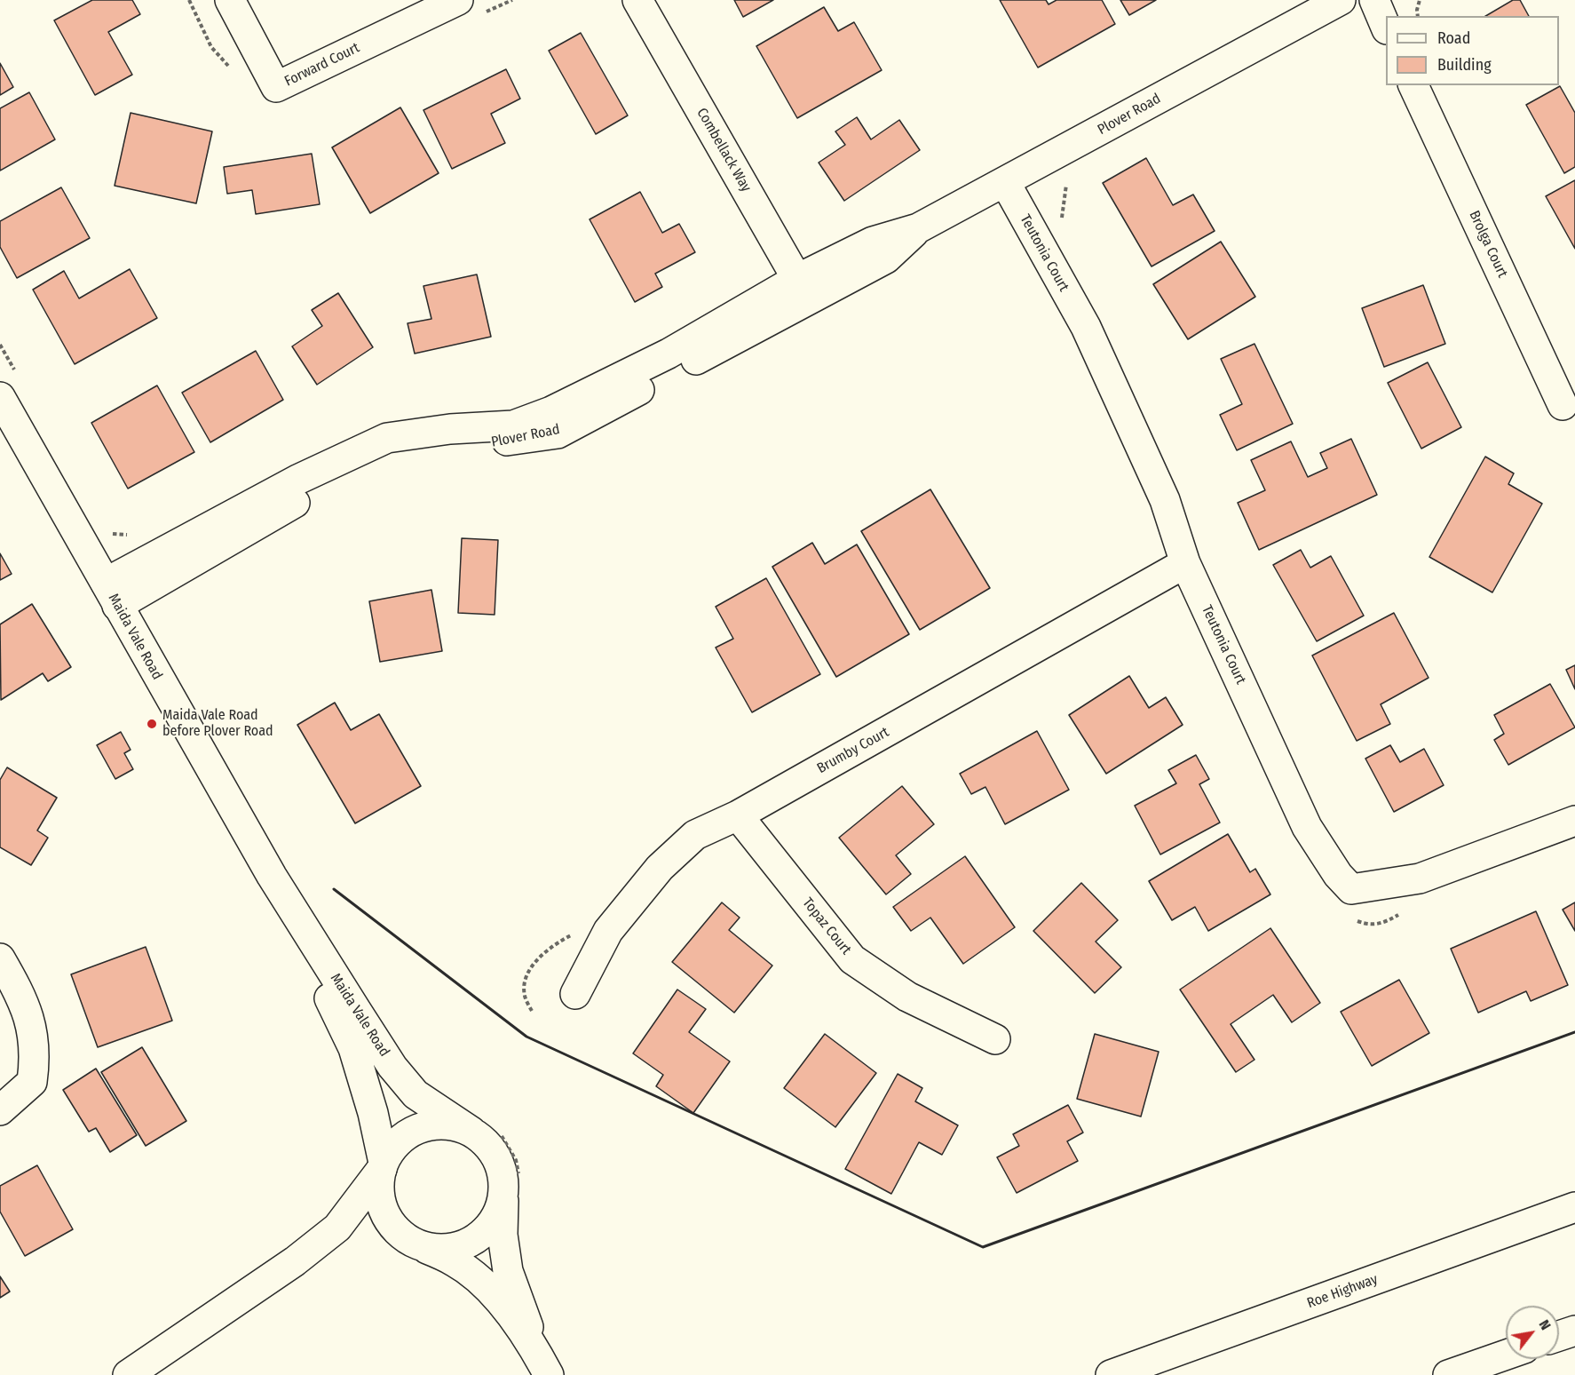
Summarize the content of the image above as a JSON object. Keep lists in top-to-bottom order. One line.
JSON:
{"streets":{"main road":["Forward Court","Plover Road","Combellack Way","Brolga Court","Teutonia Court","Maida Vale Road","Brumby Court","Topaz Court","Roe Highway"]},"crossings":[["Plover Road","Combellack Way"],["Plover Road","Teutonia Court"],["Plover Road","Maida Vale Road"],["Teutonia Court","Brumby Court"],["Brumby Court","Topaz Court"]],"places":["Maida Vale Road before Plover Road"],"legend":["Road","Building"],"north":"top right"}
